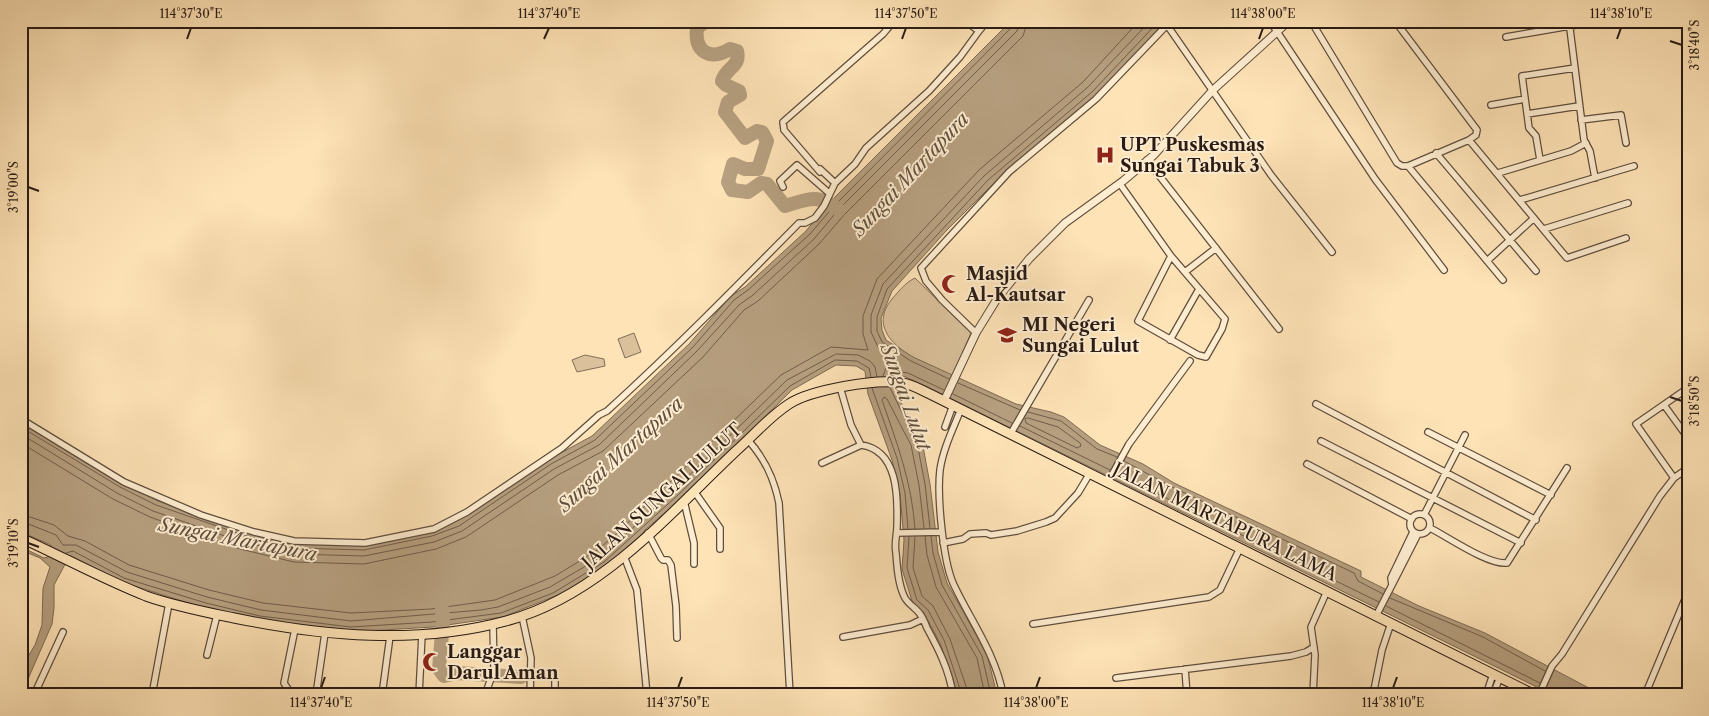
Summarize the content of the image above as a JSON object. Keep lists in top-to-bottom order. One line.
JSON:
{"streets":{"main road":["JALAN SUNGAI LULUT","JALAN MARTAPURA LAMA"]},"crossings":[["JALAN SUNGAI LULUT","JALAN MARTAPURA LAMA"]],"water":["Sungai Martapura","Sungai Lulut"],"places":{"hospital":["UPT Puskesmas Sungai Tabuk 3"],"mosque":["Masjid Al-Kautsar","Langgar Darul Aman"],"school or university":["MI Negeri Sungai Lulut"]},"coordinates":["114°37'30\"E","114°37'40\"E","114°37'50\"E","114°38'00\"E","114°38'10\"E","3°18'40\"S","3°19'00\"S","3°18'50\"S","3°19'10\"S"]}
